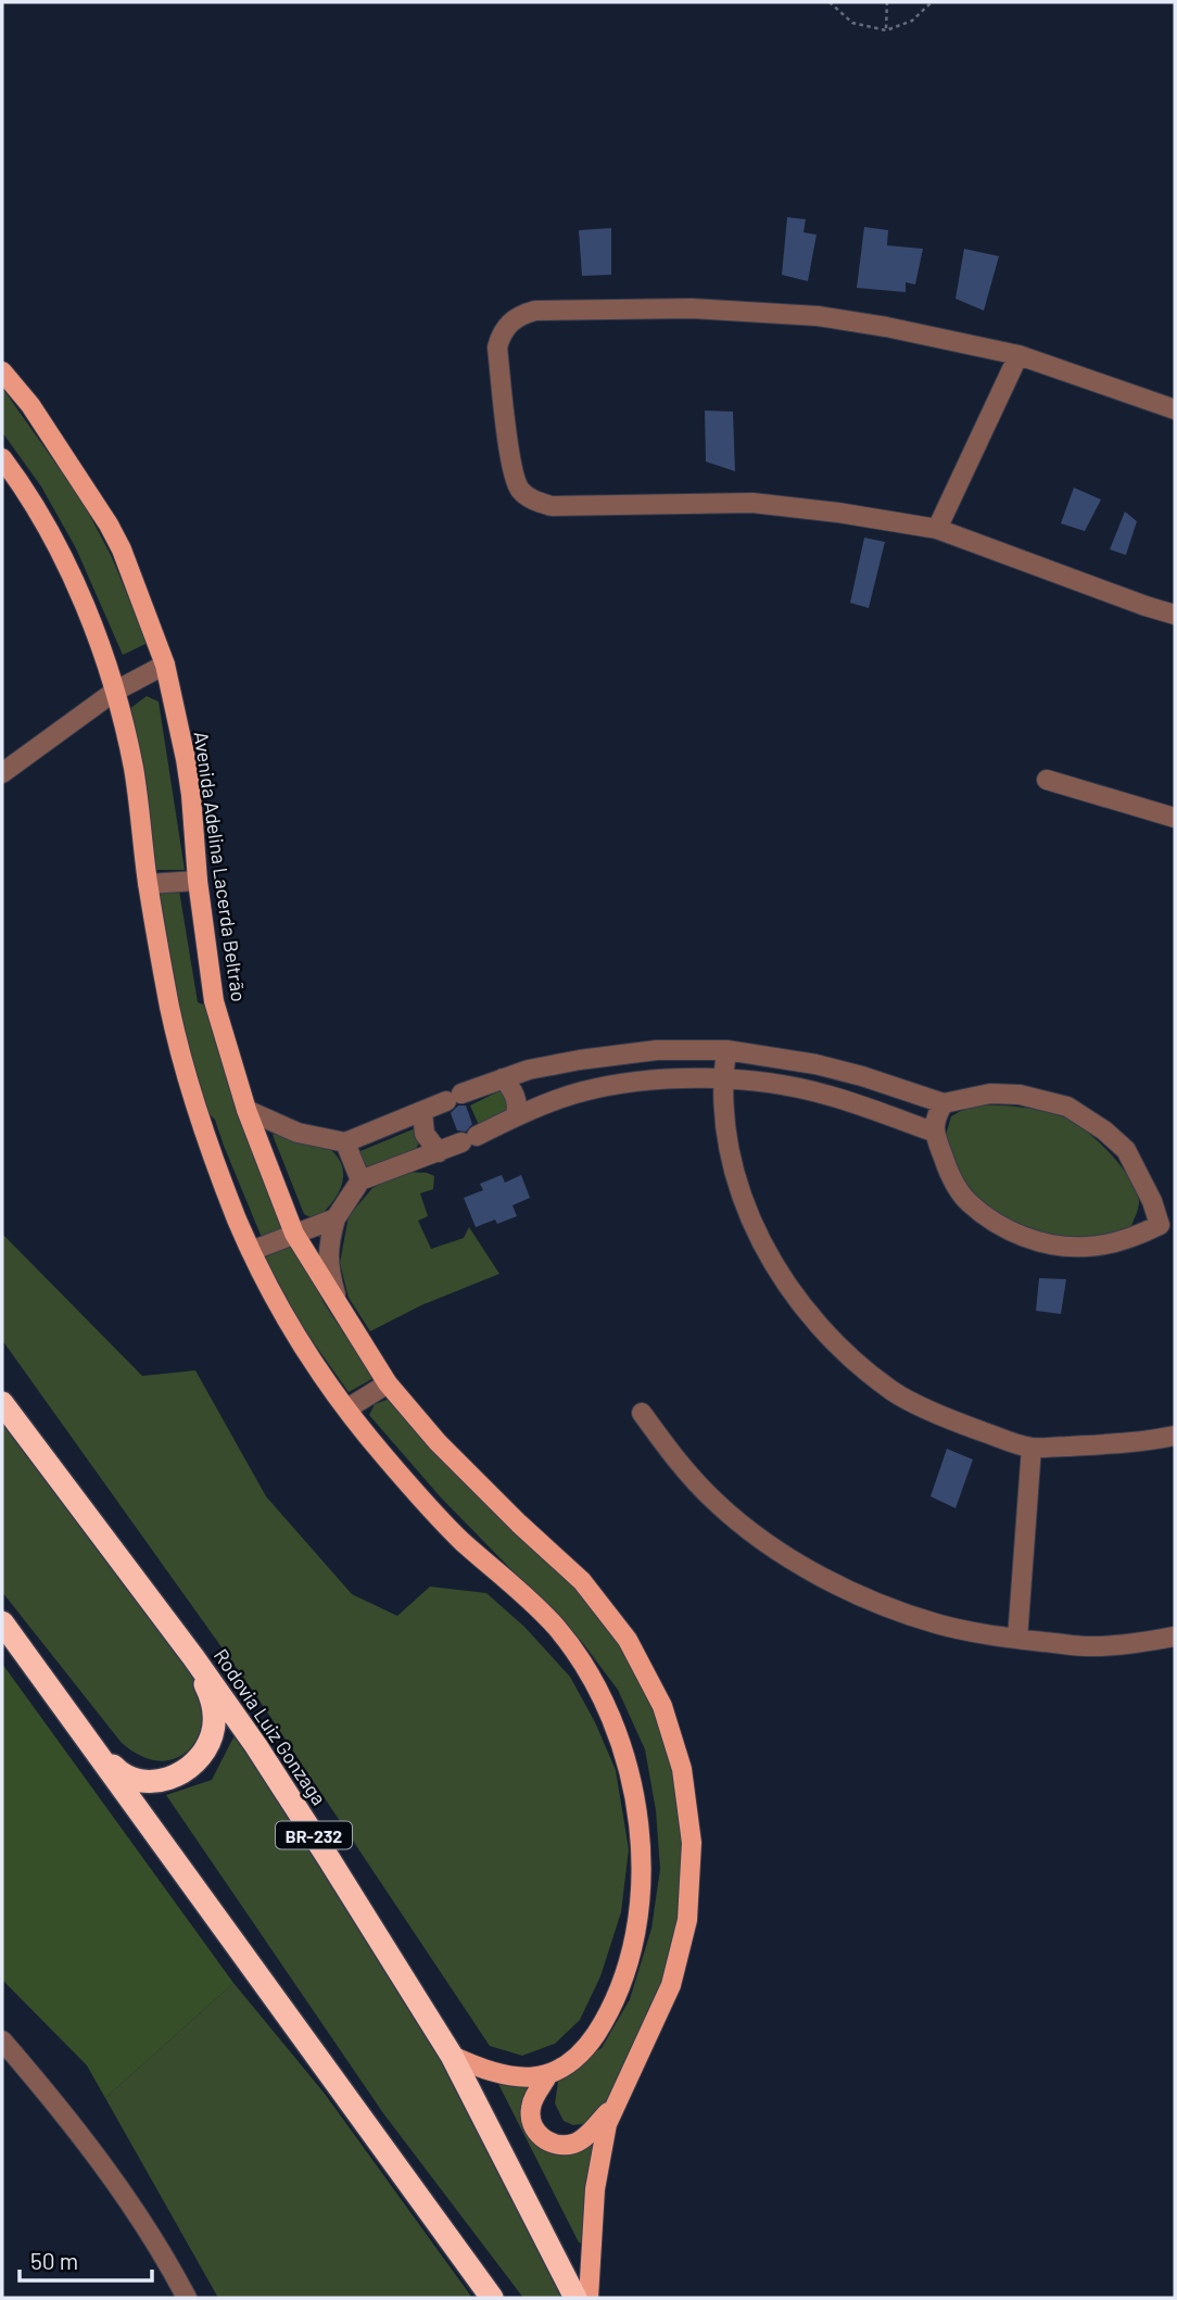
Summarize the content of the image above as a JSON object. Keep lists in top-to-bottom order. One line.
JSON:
{"streets":{"highway":["Rodovia Luiz Gonzaga","BR-232"],"main road":["Avenida Adelina Lacerda Beltrão"]},"scale_bar":"50 m"}
